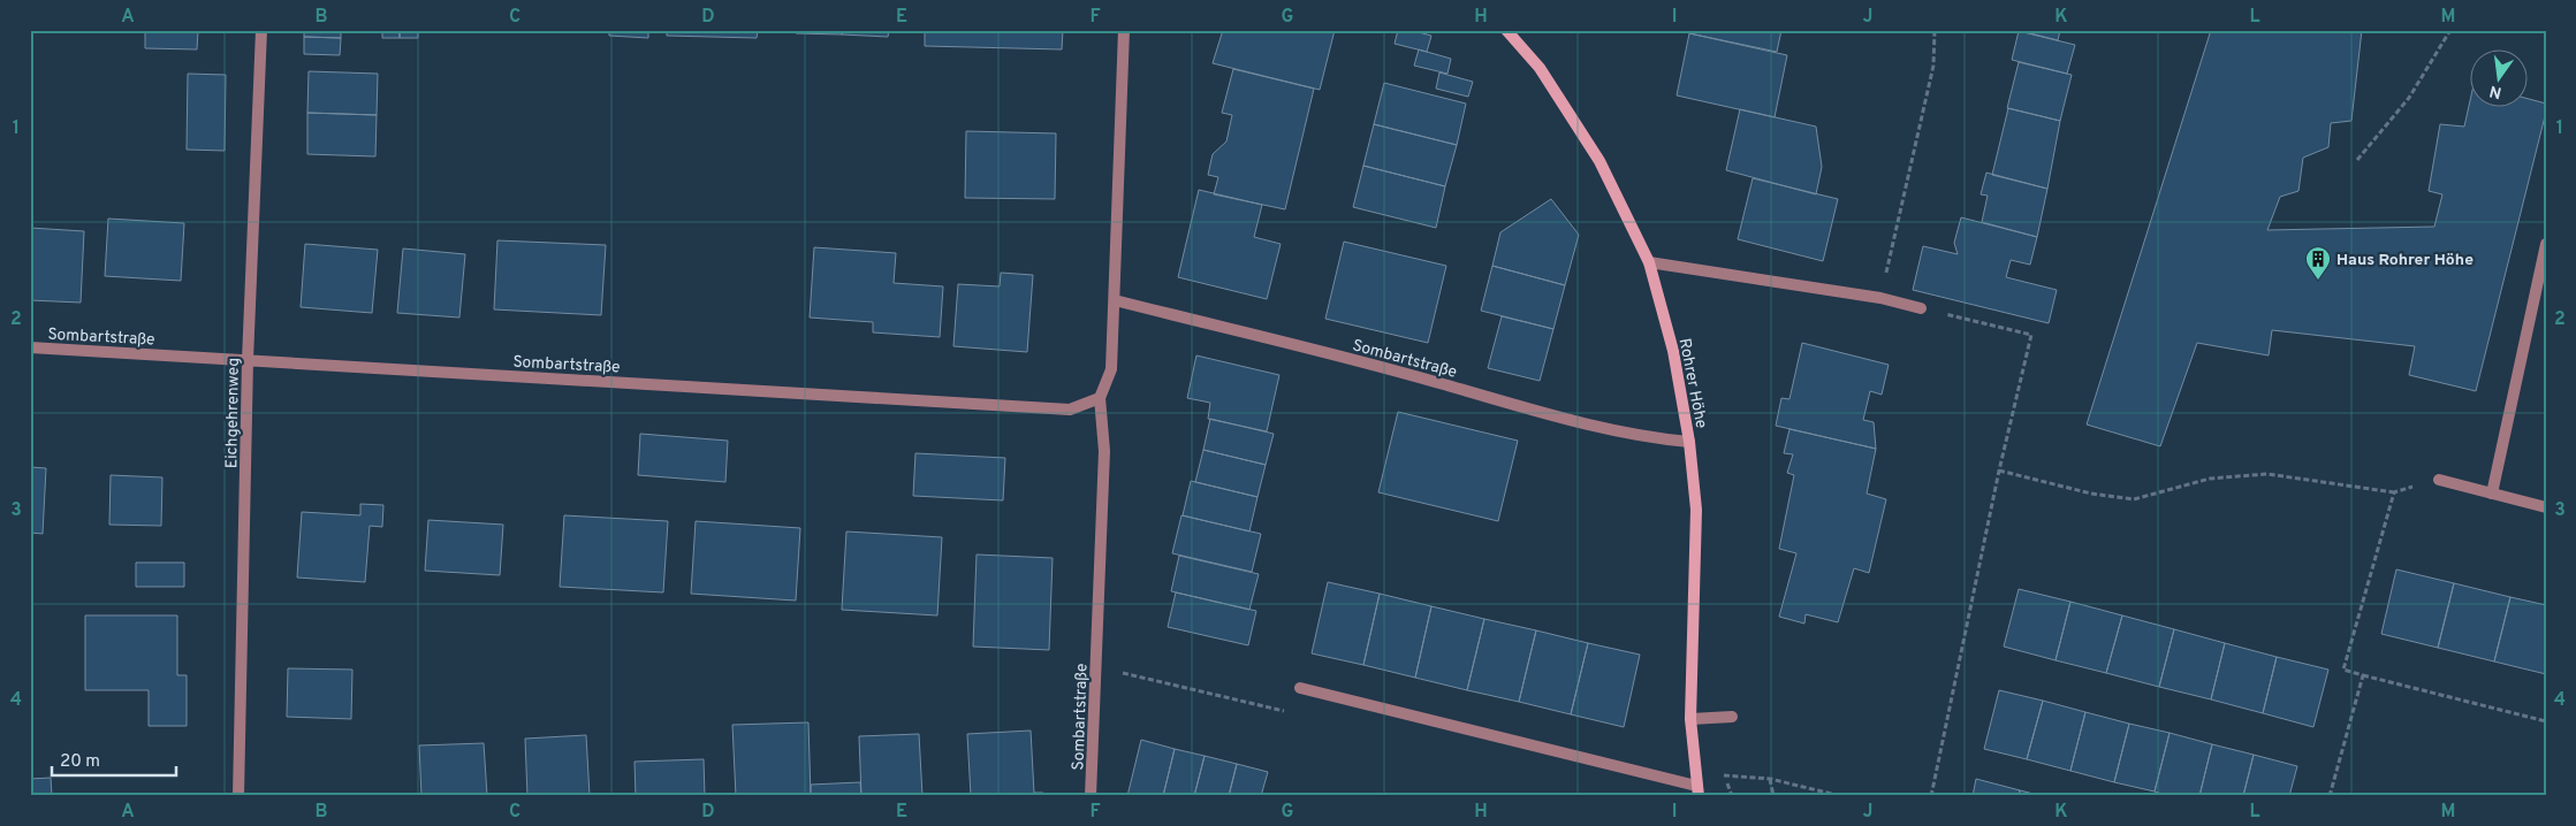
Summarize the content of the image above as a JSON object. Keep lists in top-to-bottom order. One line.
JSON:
{"streets":{"street":["Sombartstraße","Rohrer Höhe","Eichgehrenweg"]},"crossings":[["Sombartstraße","Rohrer Höhe"],["Sombartstraße","Eichgehrenweg"]],"places":{"building":["Haus Rohrer Höhe"]},"scale_bar":"20 m","north":"bottom","grid":{"columns":["A","B","C","D","E","F","G","H","I","J","K","L","M"],"rows":["1","2","3","4"]}}
